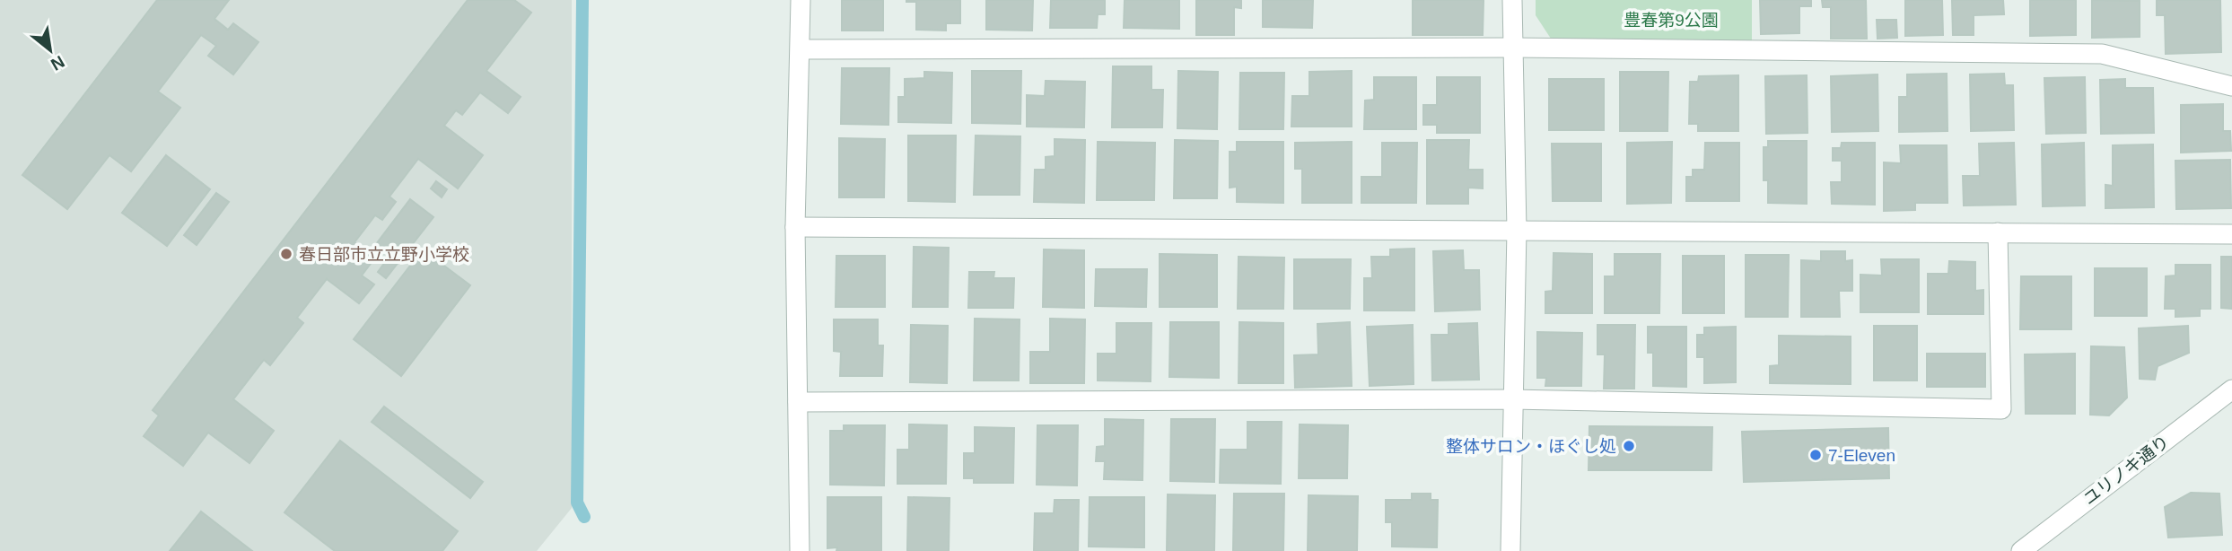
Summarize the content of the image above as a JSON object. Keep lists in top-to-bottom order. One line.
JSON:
{"streets":{"street":["ユリノキ通り"]},"parks":["豊春第9公園"],"places":["春日部市立立野小学校","整体サロン・ほぐし処","7-Eleven"],"north":"bottom right"}
